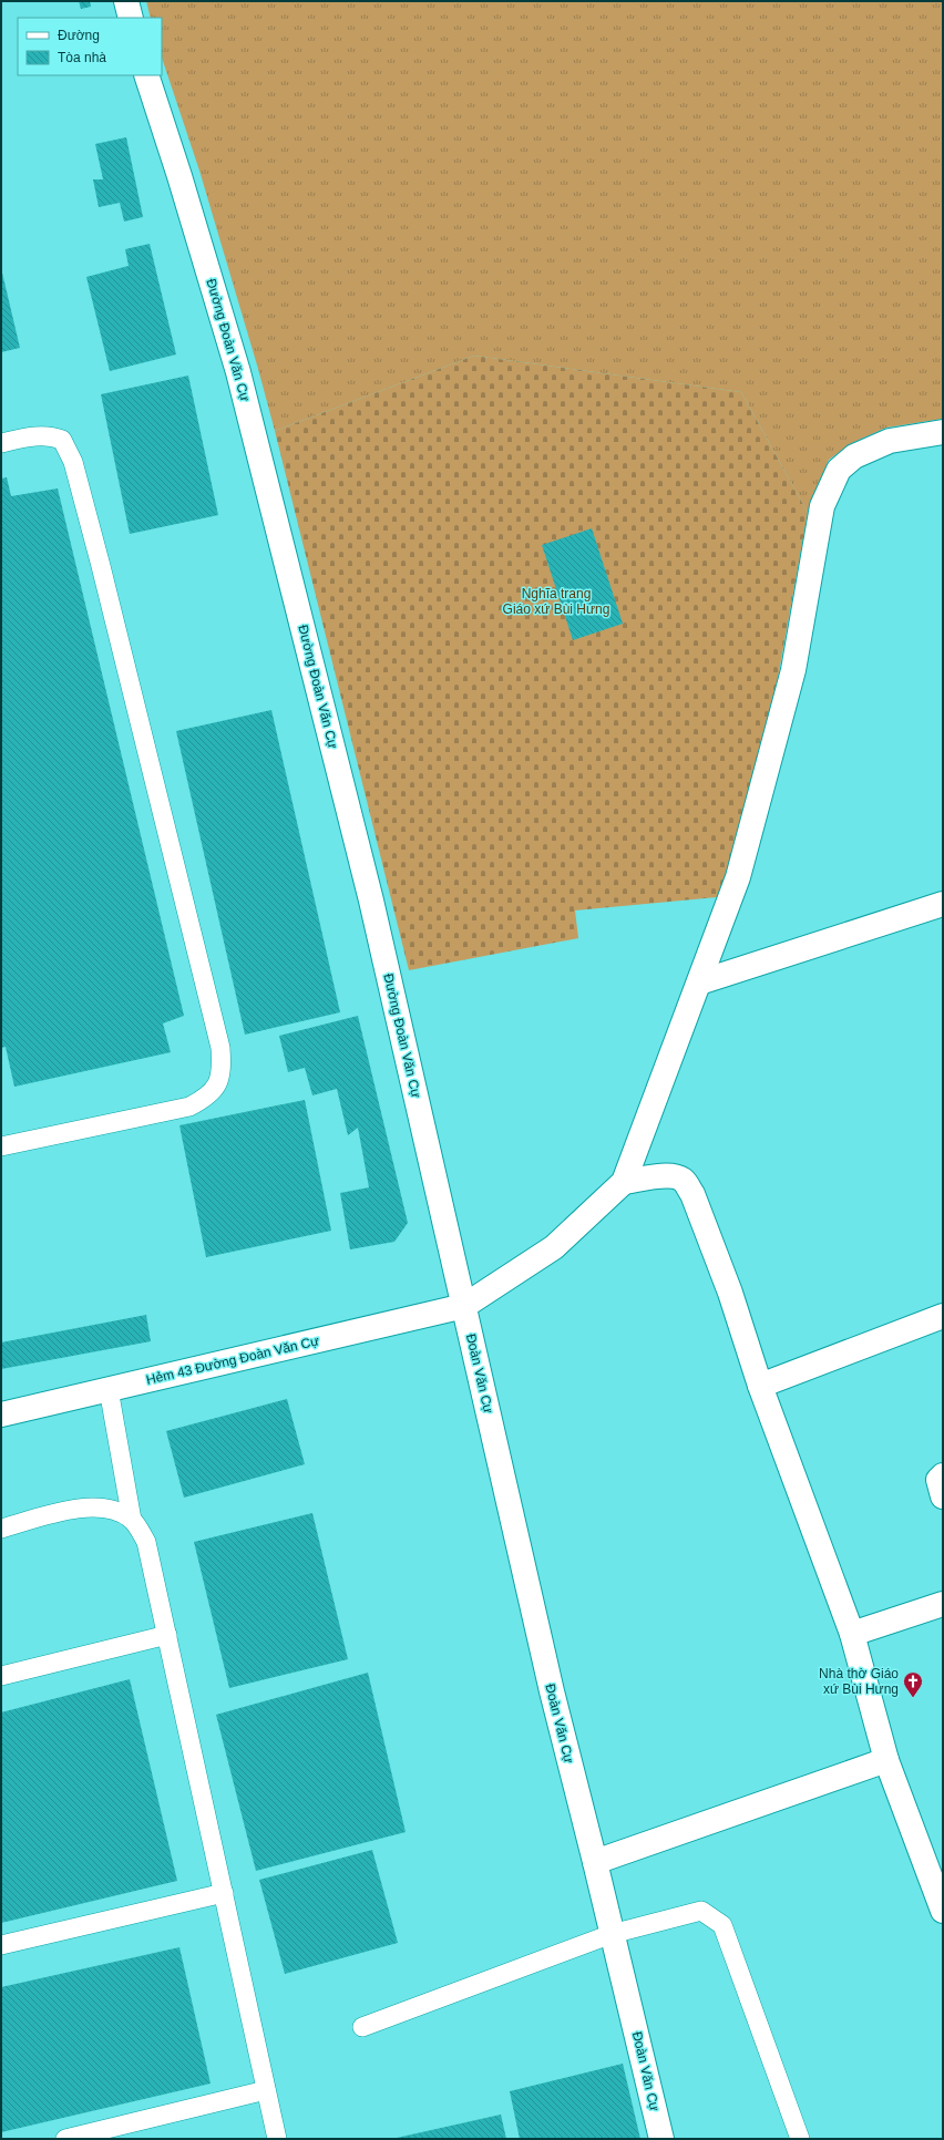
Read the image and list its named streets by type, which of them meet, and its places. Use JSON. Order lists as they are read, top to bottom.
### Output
{
  "streets": {
    "street": ["Đường Đoàn Văn Cự", "Hẻm 43 Đường Đoàn Văn Cự", "Đoàn Văn Cự"]
  },
  "crossings": [
    ["Đường Đoàn Văn Cự", "Hẻm 43 Đường Đoàn Văn Cự"],
    ["Đường Đoàn Văn Cự", "Đoàn Văn Cự"],
    ["Hẻm 43 Đường Đoàn Văn Cự", "Đoàn Văn Cự"]
  ],
  "parks": ["Nghĩa trang Giáo xứ Bùi Hưng"],
  "places": {
    "church": ["Nhà thờ Giáo xứ Bùi Hưng"]
  },
  "legend": ["Đường", "Tòa nhà"]
}
